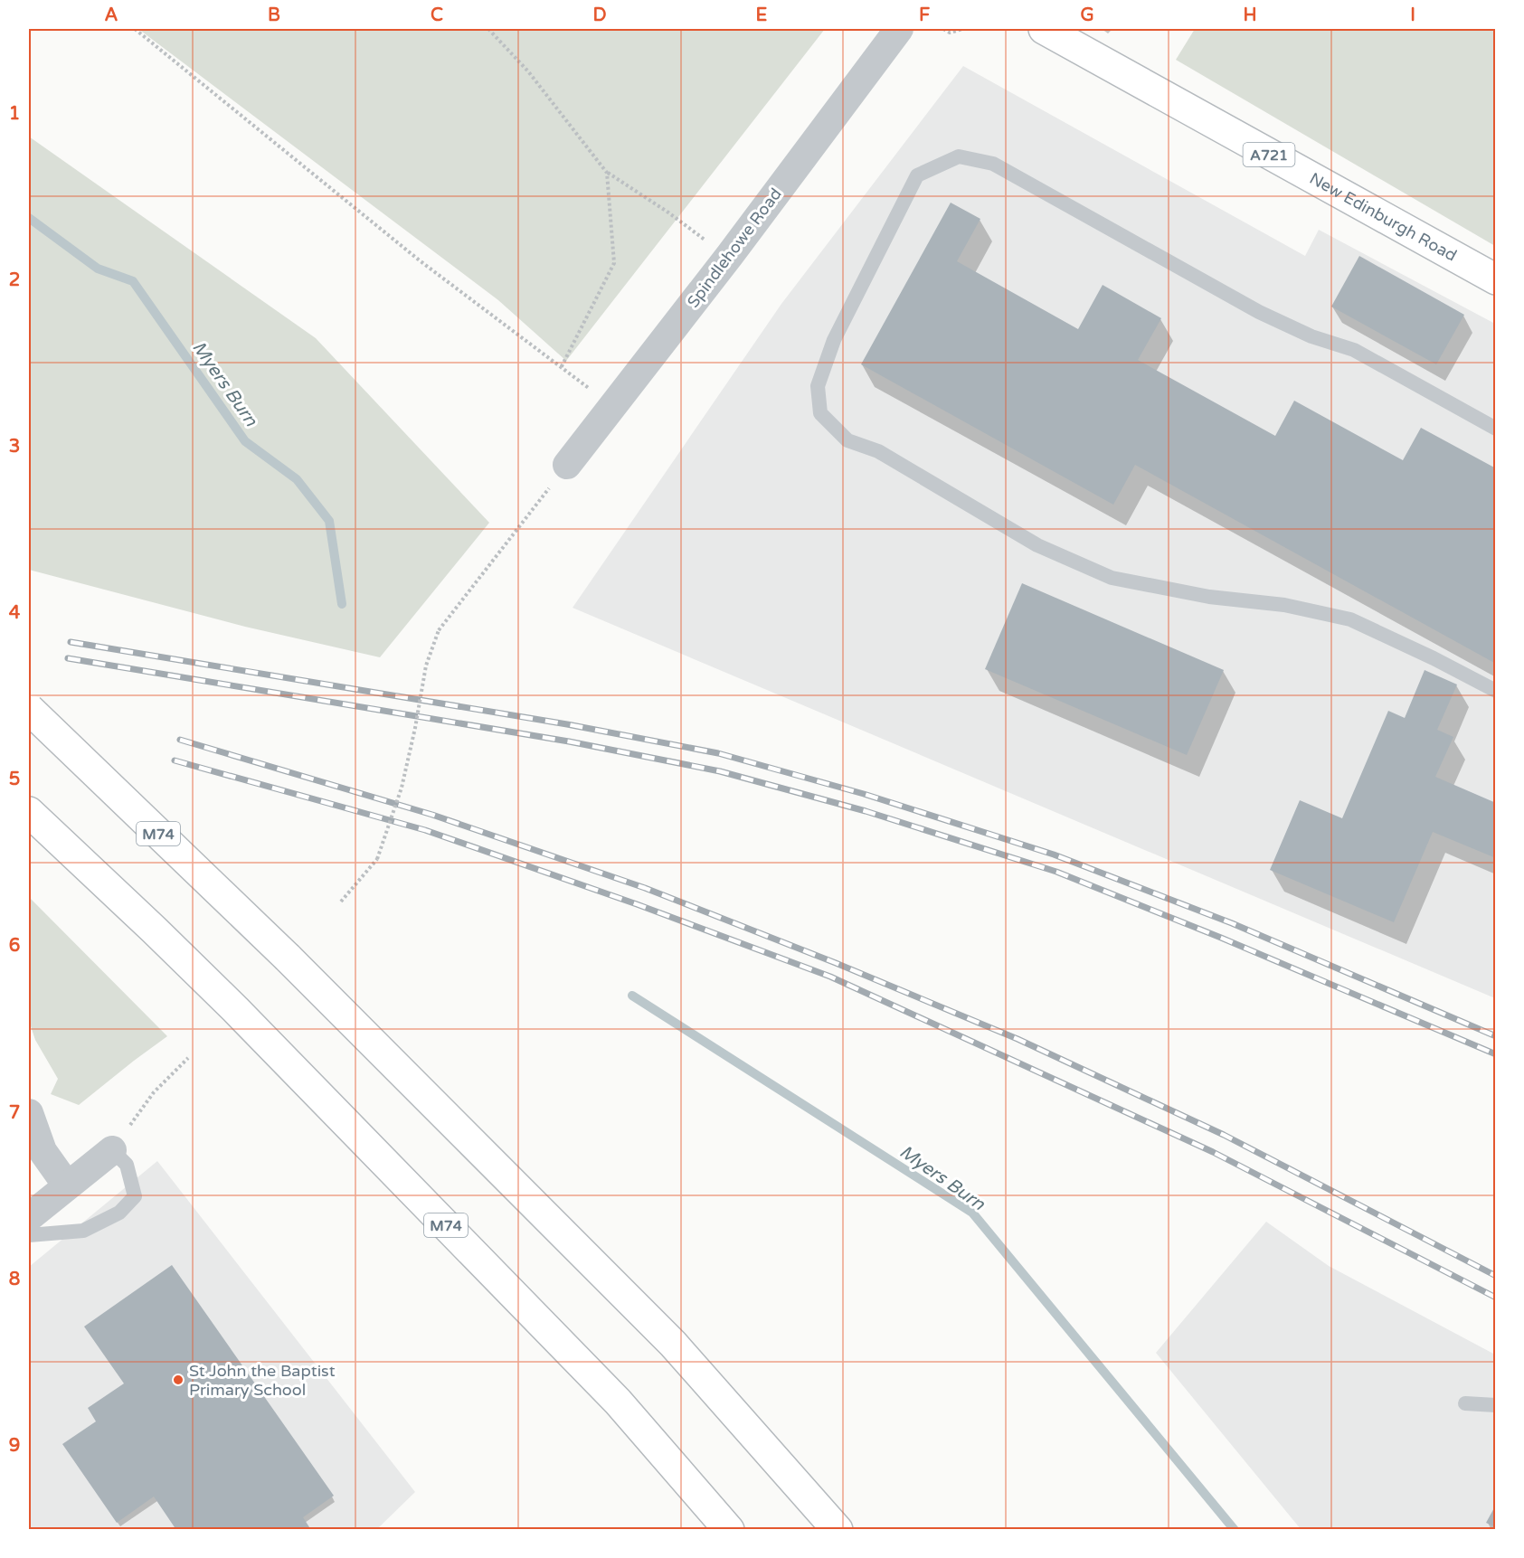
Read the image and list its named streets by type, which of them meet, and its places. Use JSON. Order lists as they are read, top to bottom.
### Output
{
  "streets": {
    "main road": ["A721", "New Edinburgh Road", "M74"],
    "street": ["Spindlehowe Road"]
  },
  "water": ["Myers Burn"],
  "places": ["St John the Baptist Primary School"],
  "grid": {
    "columns": [
      "A",
      "B",
      "C",
      "D",
      "E",
      "F",
      "G",
      "H",
      "I"
    ],
    "rows": [
      "1",
      "2",
      "3",
      "4",
      "5",
      "6",
      "7",
      "8",
      "9"
    ]
  }
}
